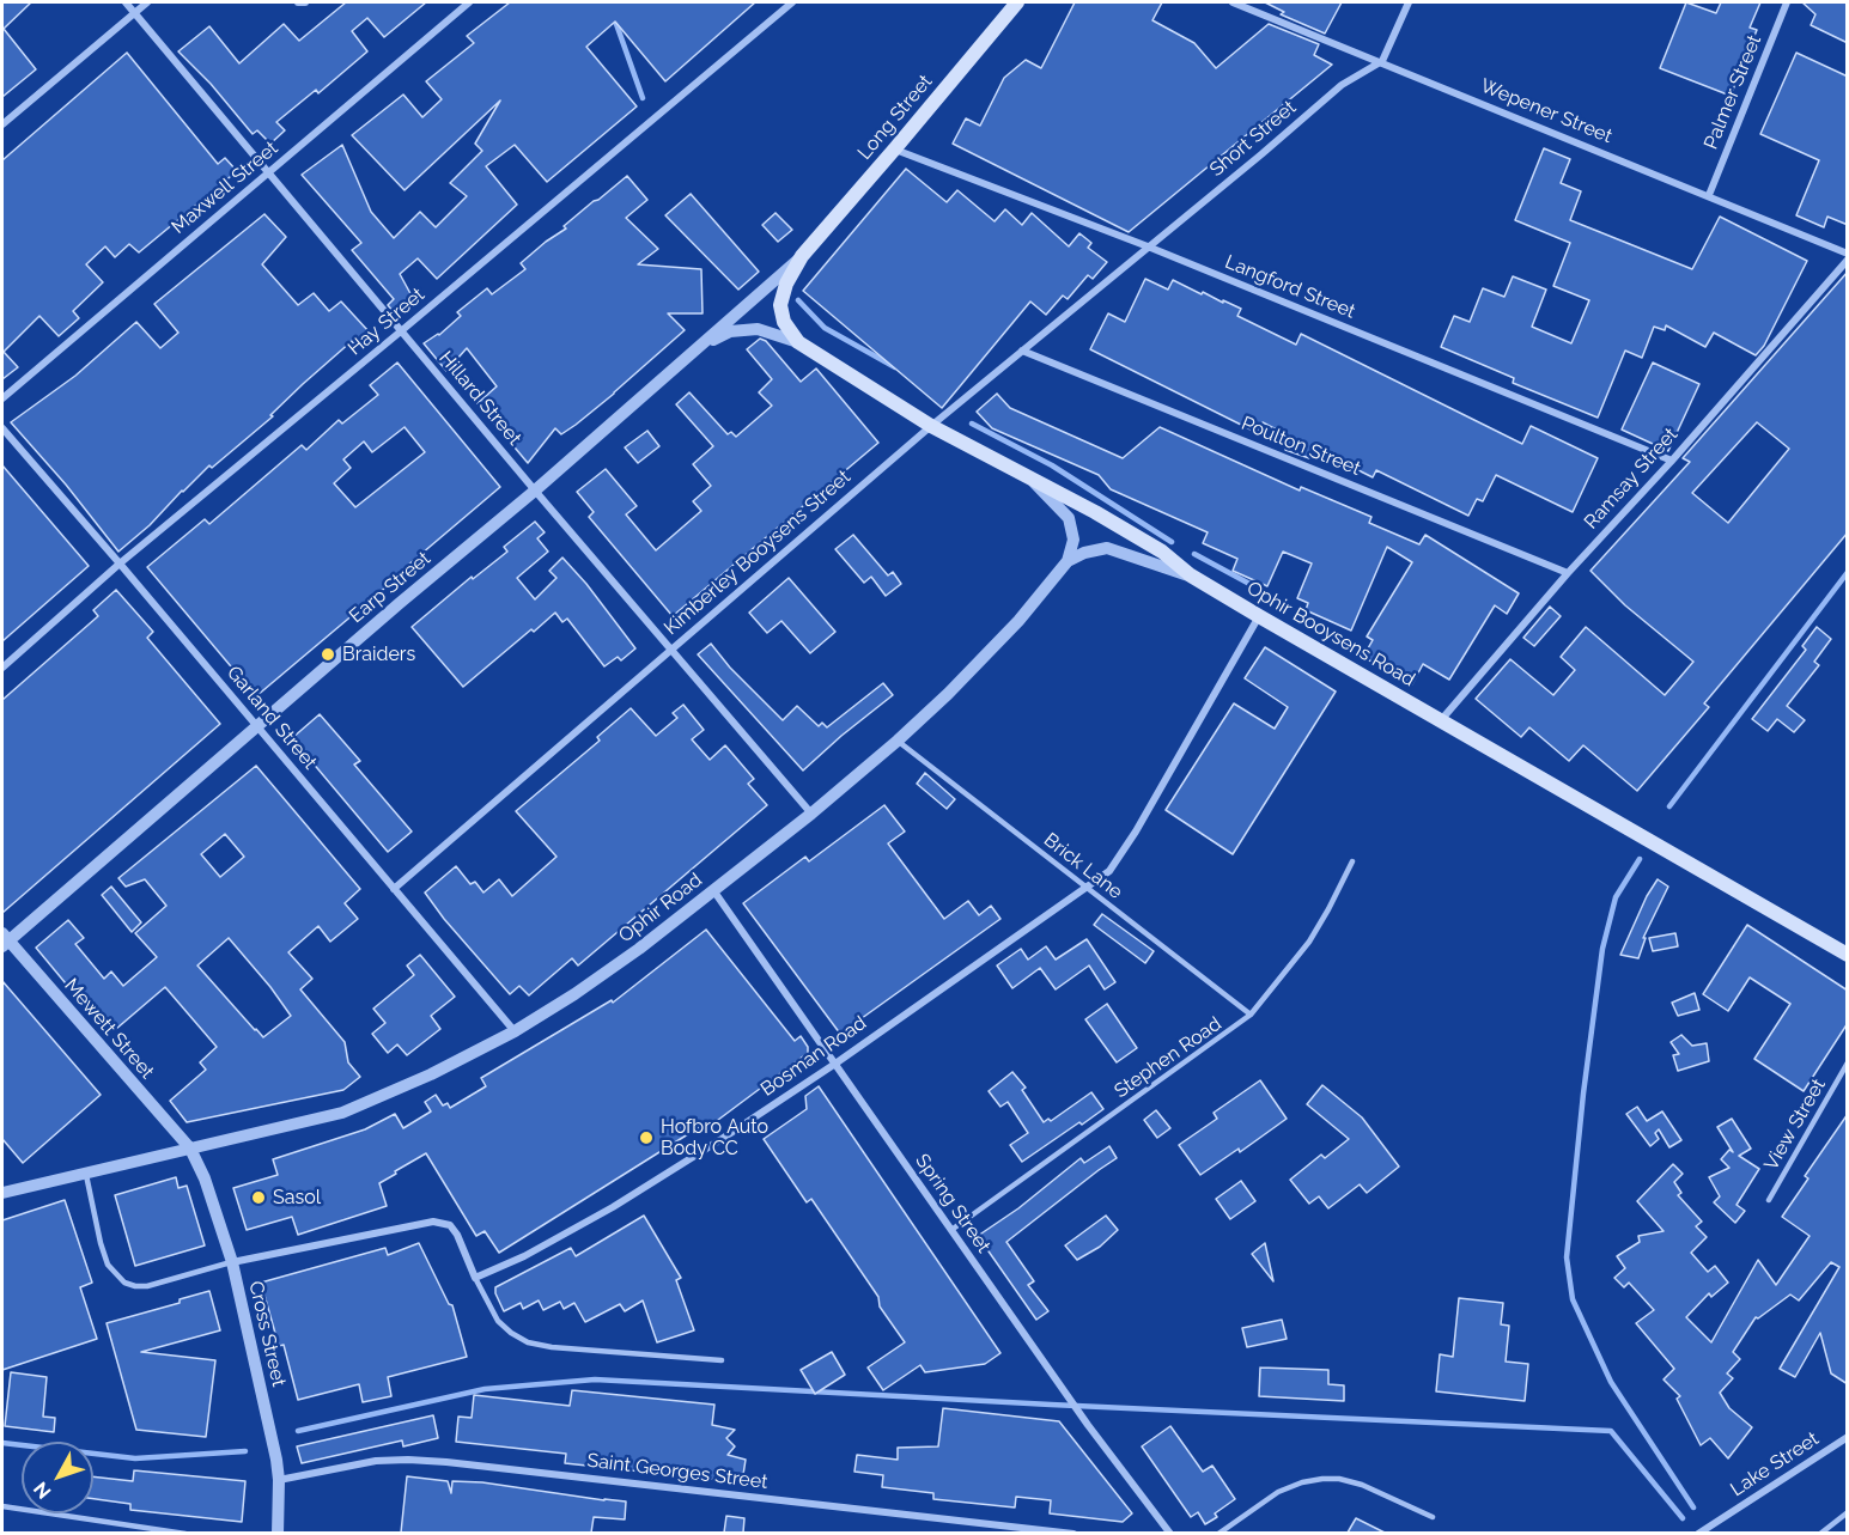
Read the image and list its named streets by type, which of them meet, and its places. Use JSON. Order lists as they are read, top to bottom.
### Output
{
  "streets": {
    "main road": ["Long Street", "Ophir Booysens Road"],
    "street": [
      "Palmer Street",
      "Wepener Street",
      "Short Street",
      "Maxwell Street",
      "Langford Street",
      "Hay Street",
      "Hillard Street",
      "Poulton Street",
      "Ramsay Street",
      "Kimberley Booysens Street",
      "Earp Street",
      "Garland Street",
      "Ophir Road",
      "Mewett Street",
      "Bosman Road",
      "Spring Street",
      "Cross Street",
      "Lake Street",
      "Saint Georges Street"
    ],
    "lane": ["Brick Lane", "Stephen Road", "View Street"]
  },
  "crossings": [
    ["Palmer Street", "Wepener Street"],
    ["Wepener Street", "Short Street"],
    ["Long Street", "Langford Street"],
    ["Long Street", "Earp Street"],
    ["Long Street", "Ophir Booysens Road"],
    ["Short Street", "Langford Street"],
    ["Short Street", "Kimberley Booysens Street"],
    ["Maxwell Street", "Hillard Street"],
    ["Langford Street", "Ramsay Street"],
    ["Langford Street", "Kimberley Booysens Street"],
    ["Hay Street", "Hillard Street"],
    ["Hay Street", "Garland Street"],
    ["Hillard Street", "Kimberley Booysens Street"],
    ["Hillard Street", "Earp Street"],
    ["Hillard Street", "Ophir Road"],
    ["Poulton Street", "Ramsay Street"],
    ["Poulton Street", "Kimberley Booysens Street"],
    ["Ramsay Street", "Ophir Booysens Road"],
    ["Kimberley Booysens Street", "Ophir Booysens Road"],
    ["Kimberley Booysens Street", "Garland Street"],
    ["Earp Street", "Garland Street"],
    ["Earp Street", "Mewett Street"],
    ["Ophir Booysens Road", "Bosman Road"],
    ["Garland Street", "Ophir Road"],
    ["Brick Lane", "Ophir Road"],
    ["Brick Lane", "Bosman Road"],
    ["Brick Lane", "Stephen Road"],
    ["Ophir Road", "Mewett Street"],
    ["Ophir Road", "Spring Street"],
    ["Ophir Road", "Cross Street"],
    ["Mewett Street", "Cross Street"],
    ["Bosman Road", "Spring Street"],
    ["Stephen Road", "Spring Street"],
    ["Cross Street", "Saint Georges Street"]
  ],
  "places": ["Braiders", "Hofbro Auto Body CC", "Sasol"],
  "north": "bottom left"
}
